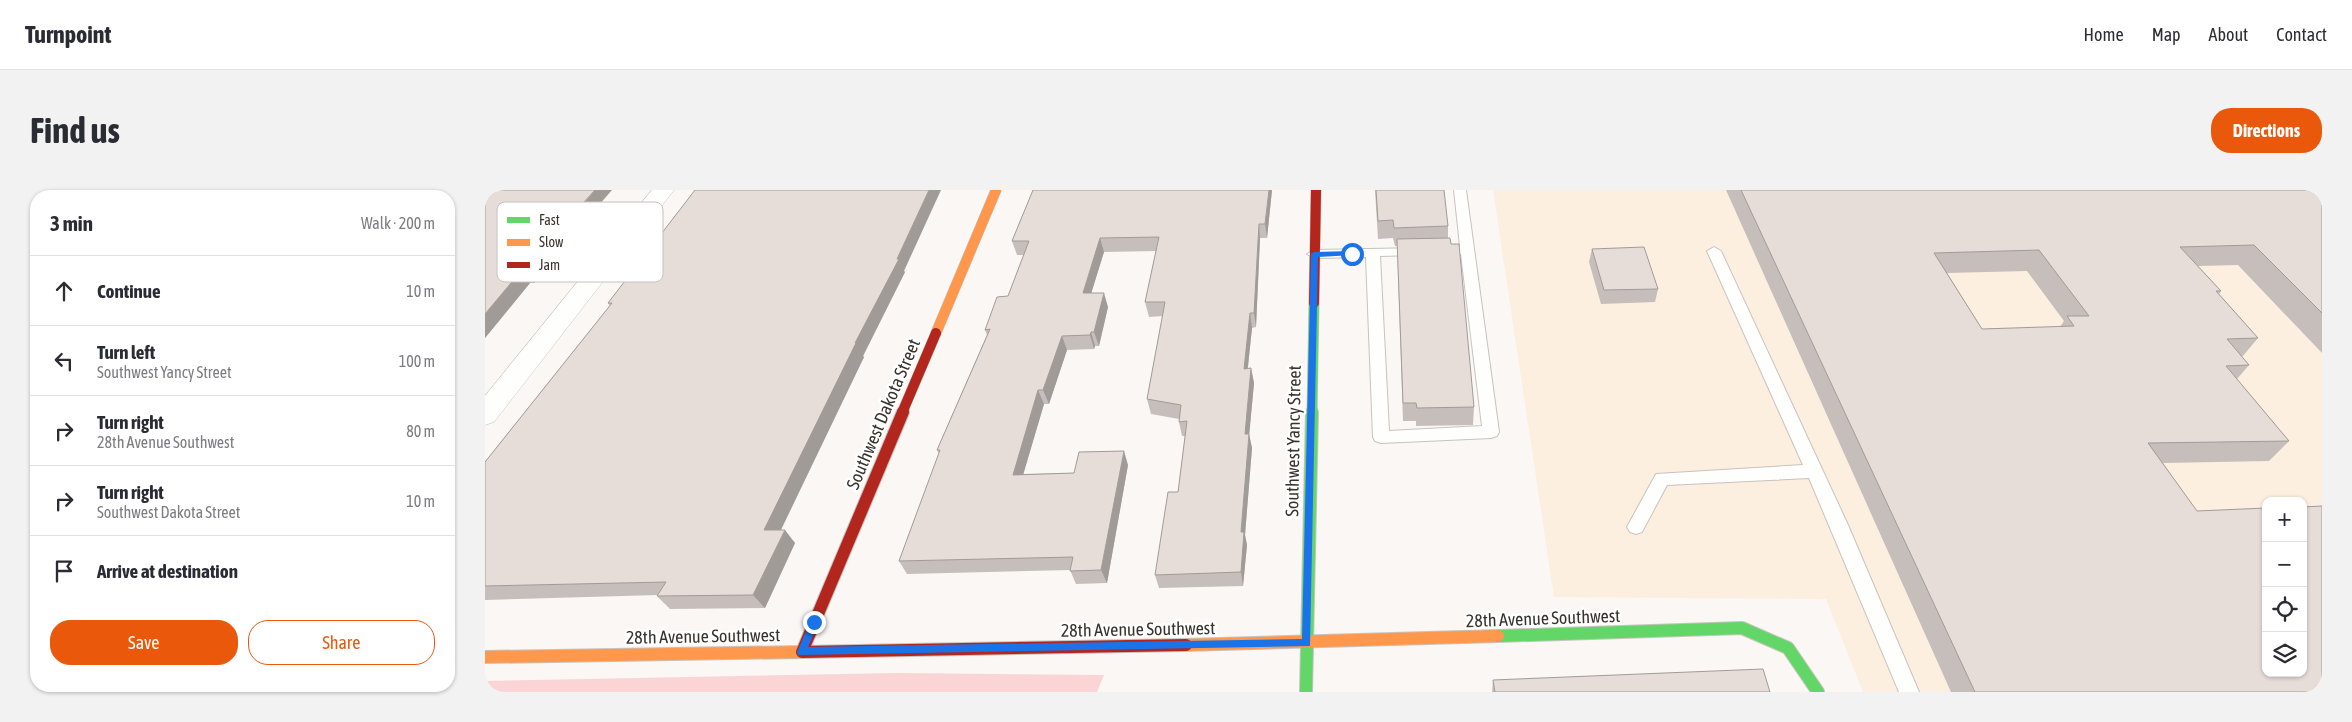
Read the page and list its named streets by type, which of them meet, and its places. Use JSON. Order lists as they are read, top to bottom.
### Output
{
  "streets": {
    "street": ["Southwest Dakota Street", "Southwest Yancy Street", "28th Avenue Southwest"]
  },
  "crossings": [
    ["Southwest Dakota Street", "28th Avenue Southwest"],
    ["Southwest Yancy Street", "28th Avenue Southwest"]
  ],
  "legend": ["Fast", "Slow", "Jam"],
  "page": {
    "header": "Turnpoint",
    "nav": [
      "Home",
      "Map",
      "About",
      "Contact"
    ],
    "buttons": [
      "Directions",
      ["Save", "Share"]
    ],
    "title": "Find us",
    "heading": ["3 min", "Walk · 200 m"],
    "list": [
      ["Continue", "10 m"],
      ["Turn left", "Southwest Yancy Street", "100 m"],
      ["Turn right", "28th Avenue Southwest", "80 m"],
      ["Turn right", "Southwest Dakota Street", "10 m"],
      "Arrive at destination"
    ],
    "map_buttons": ["+", "−"]
  }
}
